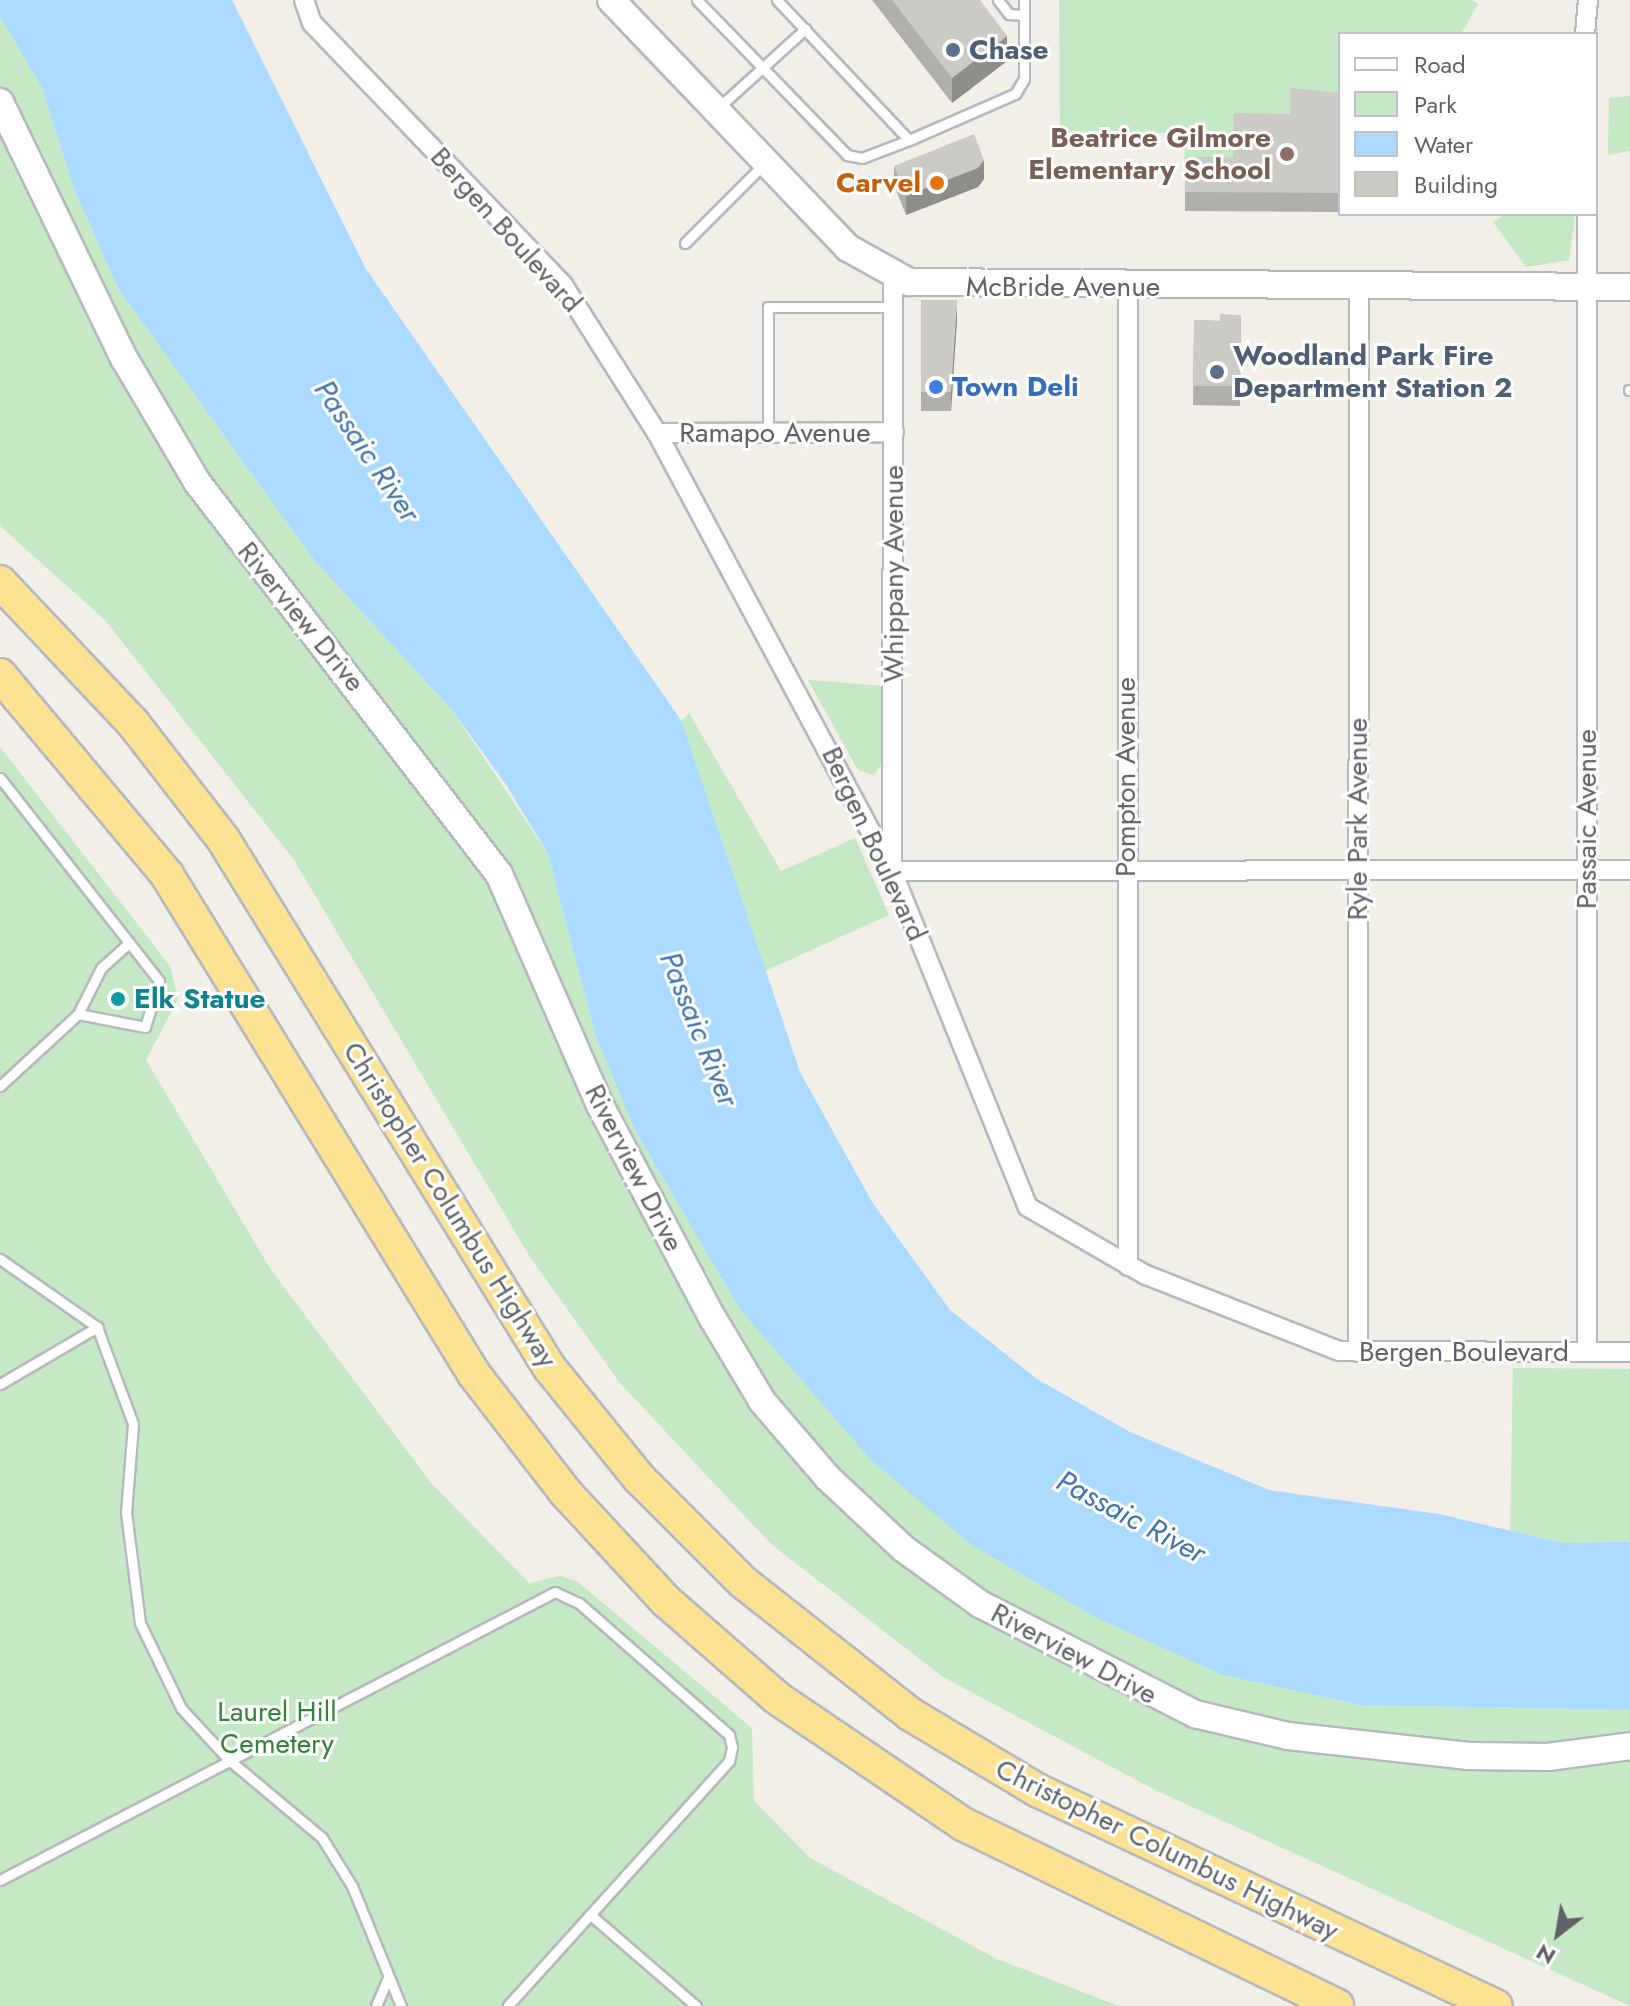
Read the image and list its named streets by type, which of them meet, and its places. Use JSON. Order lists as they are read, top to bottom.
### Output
{
  "streets": {
    "highway": ["Christopher Columbus Highway"],
    "street": [
      "Bergen Boulevard",
      "McBride Avenue",
      "Ramapo Avenue",
      "Whippany Avenue",
      "Riverview Drive",
      "Pompton Avenue",
      "Ryle Park Avenue",
      "Passaic Avenue"
    ]
  },
  "crossings": [
    ["Bergen Boulevard", "Ramapo Avenue"],
    ["Bergen Boulevard", "Whippany Avenue"],
    ["Bergen Boulevard", "Pompton Avenue"],
    ["Bergen Boulevard", "Ryle Park Avenue"],
    ["Bergen Boulevard", "Passaic Avenue"],
    ["McBride Avenue", "Whippany Avenue"],
    ["McBride Avenue", "Pompton Avenue"],
    ["McBride Avenue", "Ryle Park Avenue"],
    ["McBride Avenue", "Passaic Avenue"],
    ["Ramapo Avenue", "Whippany Avenue"]
  ],
  "water": ["Passaic River"],
  "parks": ["Laurel Hill Cemetery"],
  "places": [
    "Chase",
    "Beatrice Gilmore Elementary School",
    "Carvel",
    "Woodland Park Fire Department Station 2",
    "Town Deli",
    "Elk Statue"
  ],
  "legend": [
    "Road",
    "Park",
    "Water",
    "Building"
  ],
  "north": "bottom left"
}
